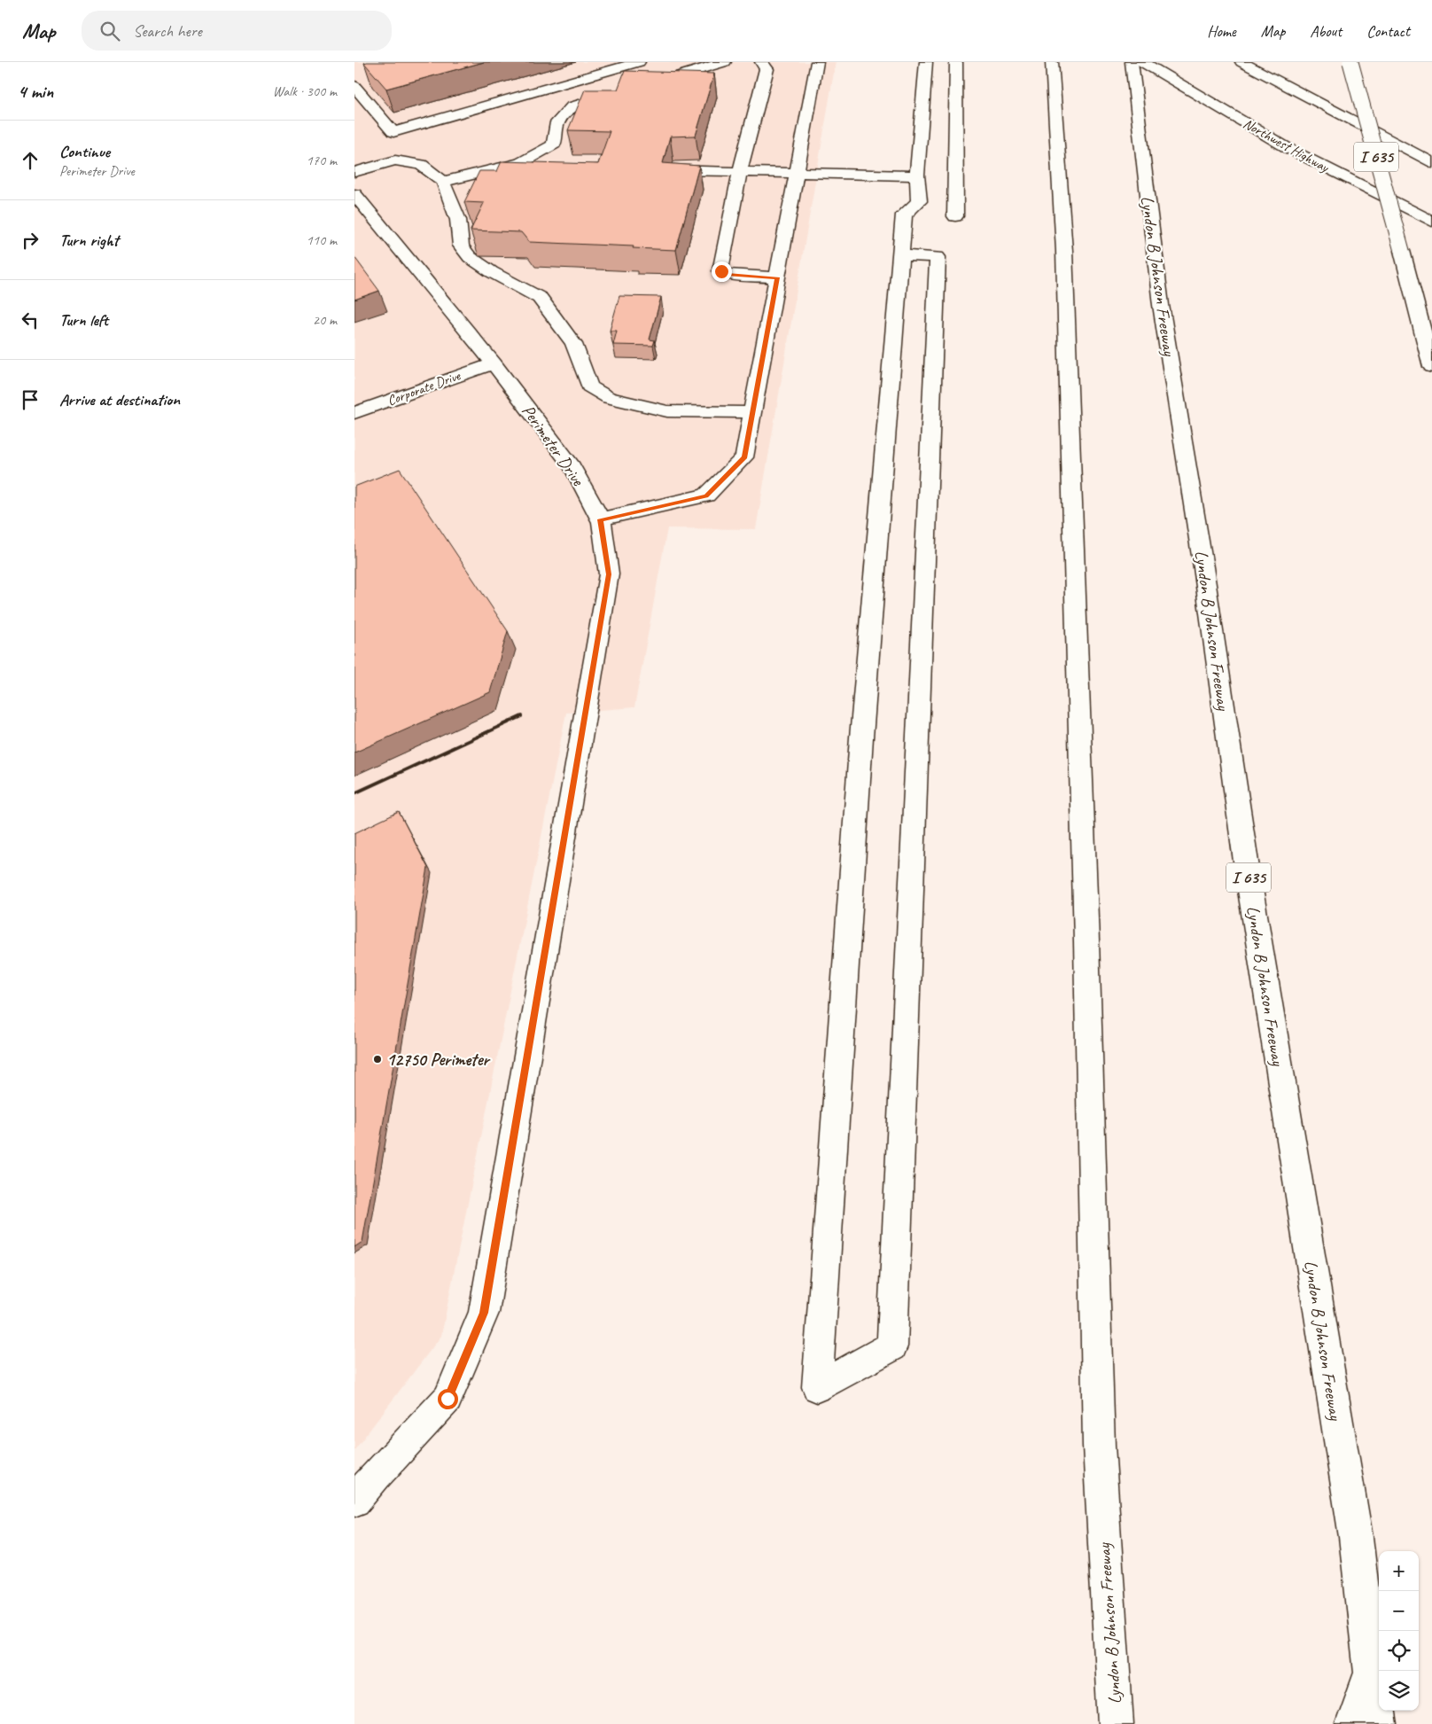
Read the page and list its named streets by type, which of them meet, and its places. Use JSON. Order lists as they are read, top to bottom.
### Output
{
  "streets": {
    "main road": [
      "Northwest Highway",
      "I 635",
      "Lyndon B Johnson Freeway",
      "Corporate Drive",
      "Perimeter Drive"
    ]
  },
  "crossings": [
    ["Northwest Highway", "Lyndon B Johnson Freeway"],
    ["Corporate Drive", "Perimeter Drive"]
  ],
  "places": ["12750 Perimeter"],
  "page": {
    "header": "Map",
    "search": "Search here",
    "nav": [
      "Home",
      "Map",
      "About",
      "Contact"
    ],
    "heading": ["4 min", "Walk · 300 m"],
    "list": [
      ["Continue", "Perimeter Drive", "170 m"],
      ["Turn right", "110 m"],
      ["Turn left", "20 m"],
      "Arrive at destination"
    ],
    "map_buttons": ["+", "−"]
  }
}
